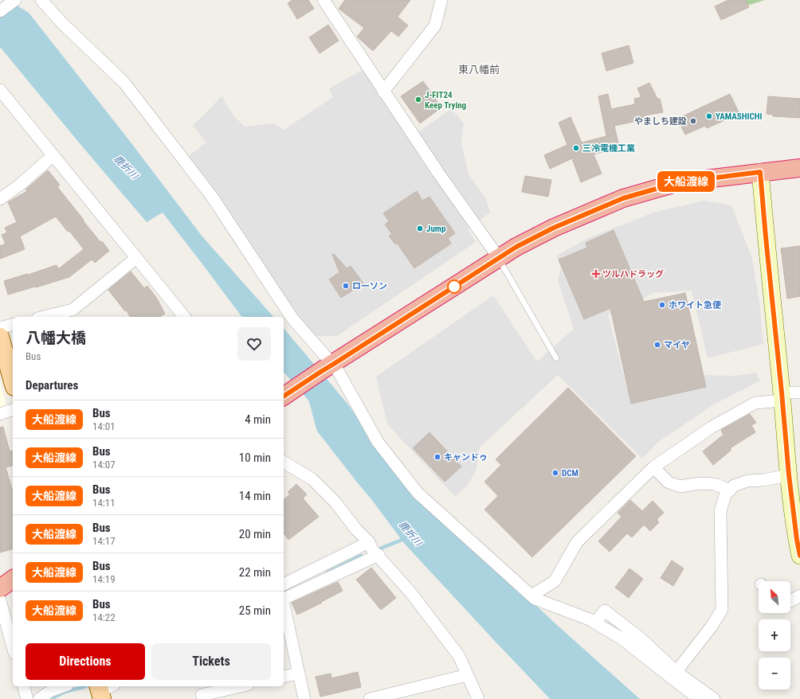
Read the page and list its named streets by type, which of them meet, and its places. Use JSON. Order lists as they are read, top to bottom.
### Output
{
  "districts": ["東八幡前"],
  "water": ["鹿折川"],
  "places": {
    "other": [
      "J-FIT24 Keep Trying",
      "YAMASHICHI",
      "やましち建設",
      "三冷電機工業",
      "Jump",
      "ローソン",
      "ホワイト急便",
      "マイヤ",
      "キャンドゥ",
      "DCM"
    ],
    "health": ["ツルハドラッグ"]
  },
  "lines": ["bus line 大船渡線"],
  "north": "top left",
  "page": {
    "on_map": "大船渡線",
    "heading": [
      ["八幡大橋", "Bus"],
      "Departures"
    ],
    "list": [
      {
        "mark": "大船渡線",
        "name": "Bus",
        "note": "14:01",
        "value": "4 min"
      },
      {
        "mark": "大船渡線",
        "name": "Bus",
        "note": "14:07",
        "value": "10 min"
      },
      {
        "mark": "大船渡線",
        "name": "Bus",
        "note": "14:11",
        "value": "14 min"
      },
      {
        "mark": "大船渡線",
        "name": "Bus",
        "note": "14:17",
        "value": "20 min"
      },
      {
        "mark": "大船渡線",
        "name": "Bus",
        "note": "14:19",
        "value": "22 min"
      },
      {
        "mark": "大船渡線",
        "name": "Bus",
        "note": "14:22",
        "value": "25 min"
      }
    ],
    "map_buttons": ["+", "−"],
    "buttons": ["Directions", "Tickets"]
  }
}
